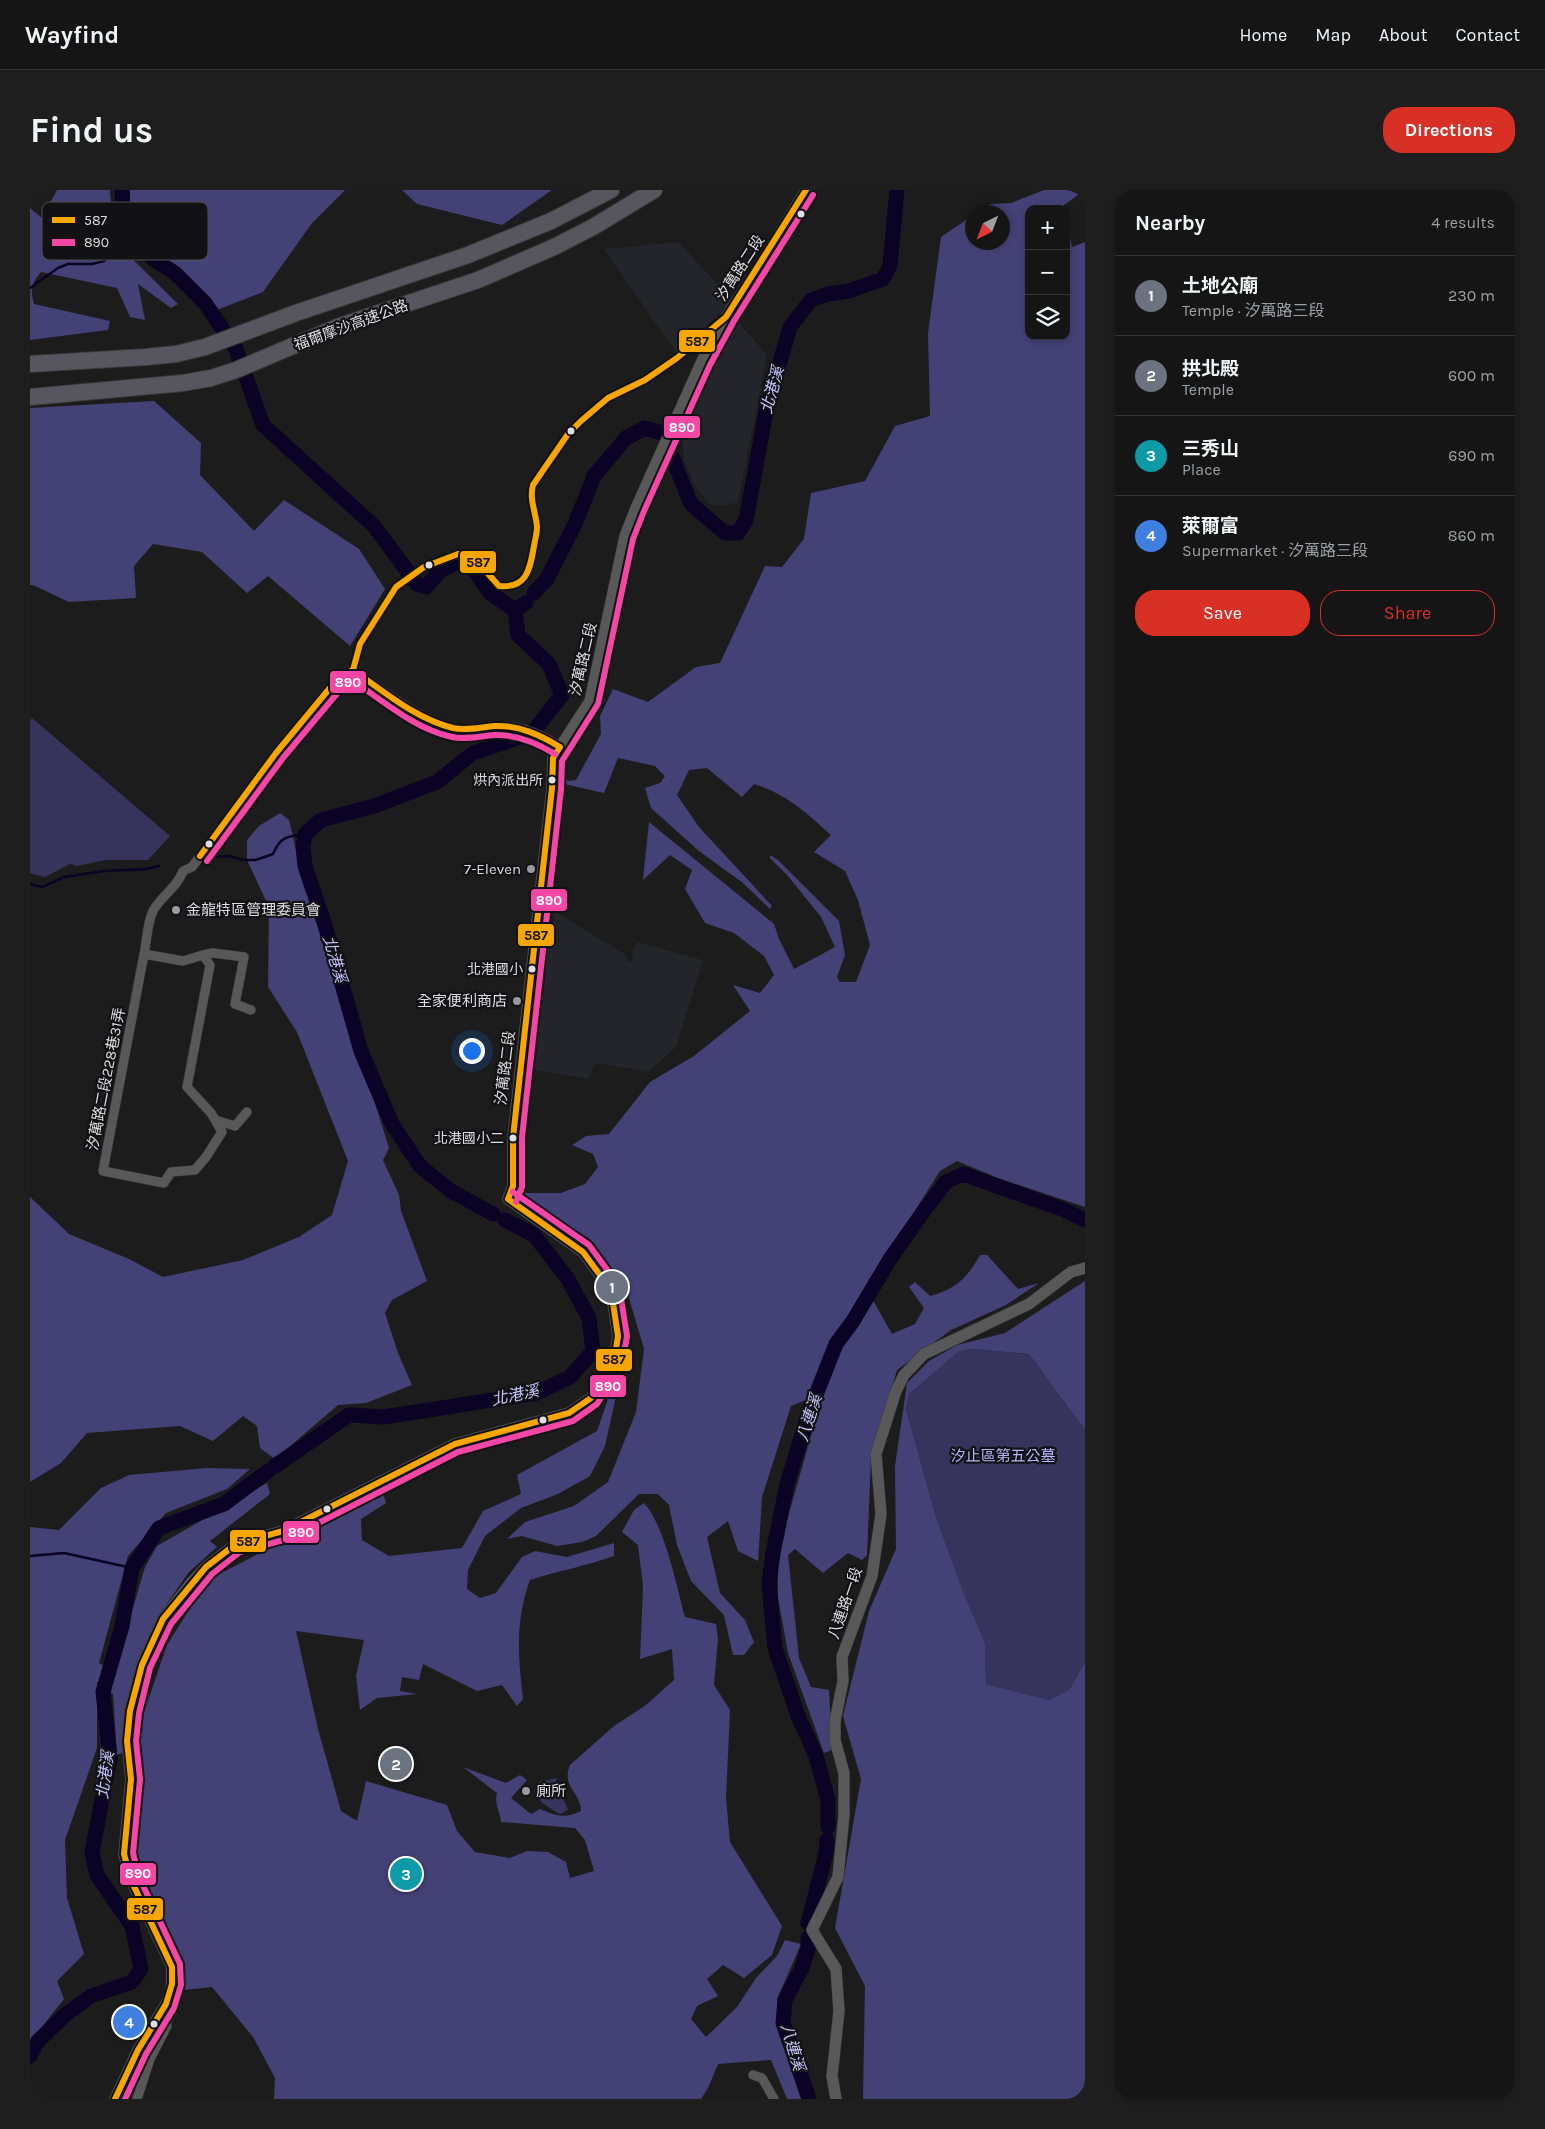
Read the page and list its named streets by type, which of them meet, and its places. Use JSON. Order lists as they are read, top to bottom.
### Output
{
  "streets": {
    "highway": ["福爾摩沙高速公路"],
    "street": ["汐萬路二段", "汐萬路二段228巷31弄", "八連路一段"]
  },
  "crossings": [
    ["汐萬路二段", "汐萬路二段228巷31弄"]
  ],
  "water": ["北港溪", "八連溪"],
  "parks": ["汐止區第五公墓"],
  "places": [
    "烘內派出所",
    "7-Eleven",
    "金龍特區管理委員會",
    "北港國小",
    "全家便利商店",
    "北港國小二",
    "廁所"
  ],
  "lines": ["transit line 587", "transit line 890"],
  "legend": ["587", "890"],
  "north": "bottom left",
  "page": {
    "header": "Wayfind",
    "nav": [
      "Home",
      "Map",
      "About",
      "Contact"
    ],
    "buttons": [
      "Directions",
      ["Save", "Share"]
    ],
    "title": "Find us",
    "heading": ["Nearby", "4 results"],
    "map_buttons": ["+", "−"],
    "list": [
      {
        "mark": "1",
        "name": "土地公廟",
        "note": "Temple · 汐萬路三段",
        "value": "230 m"
      },
      {
        "mark": "2",
        "name": "拱北殿",
        "note": "Temple",
        "value": "600 m"
      },
      {
        "mark": "3",
        "name": "三秀山",
        "note": "Place",
        "value": "690 m"
      },
      {
        "mark": "4",
        "name": "萊爾富",
        "note": "Supermarket · 汐萬路三段",
        "value": "860 m"
      }
    ],
    "pins": [
      "1",
      "2",
      "3",
      "4"
    ]
  }
}
